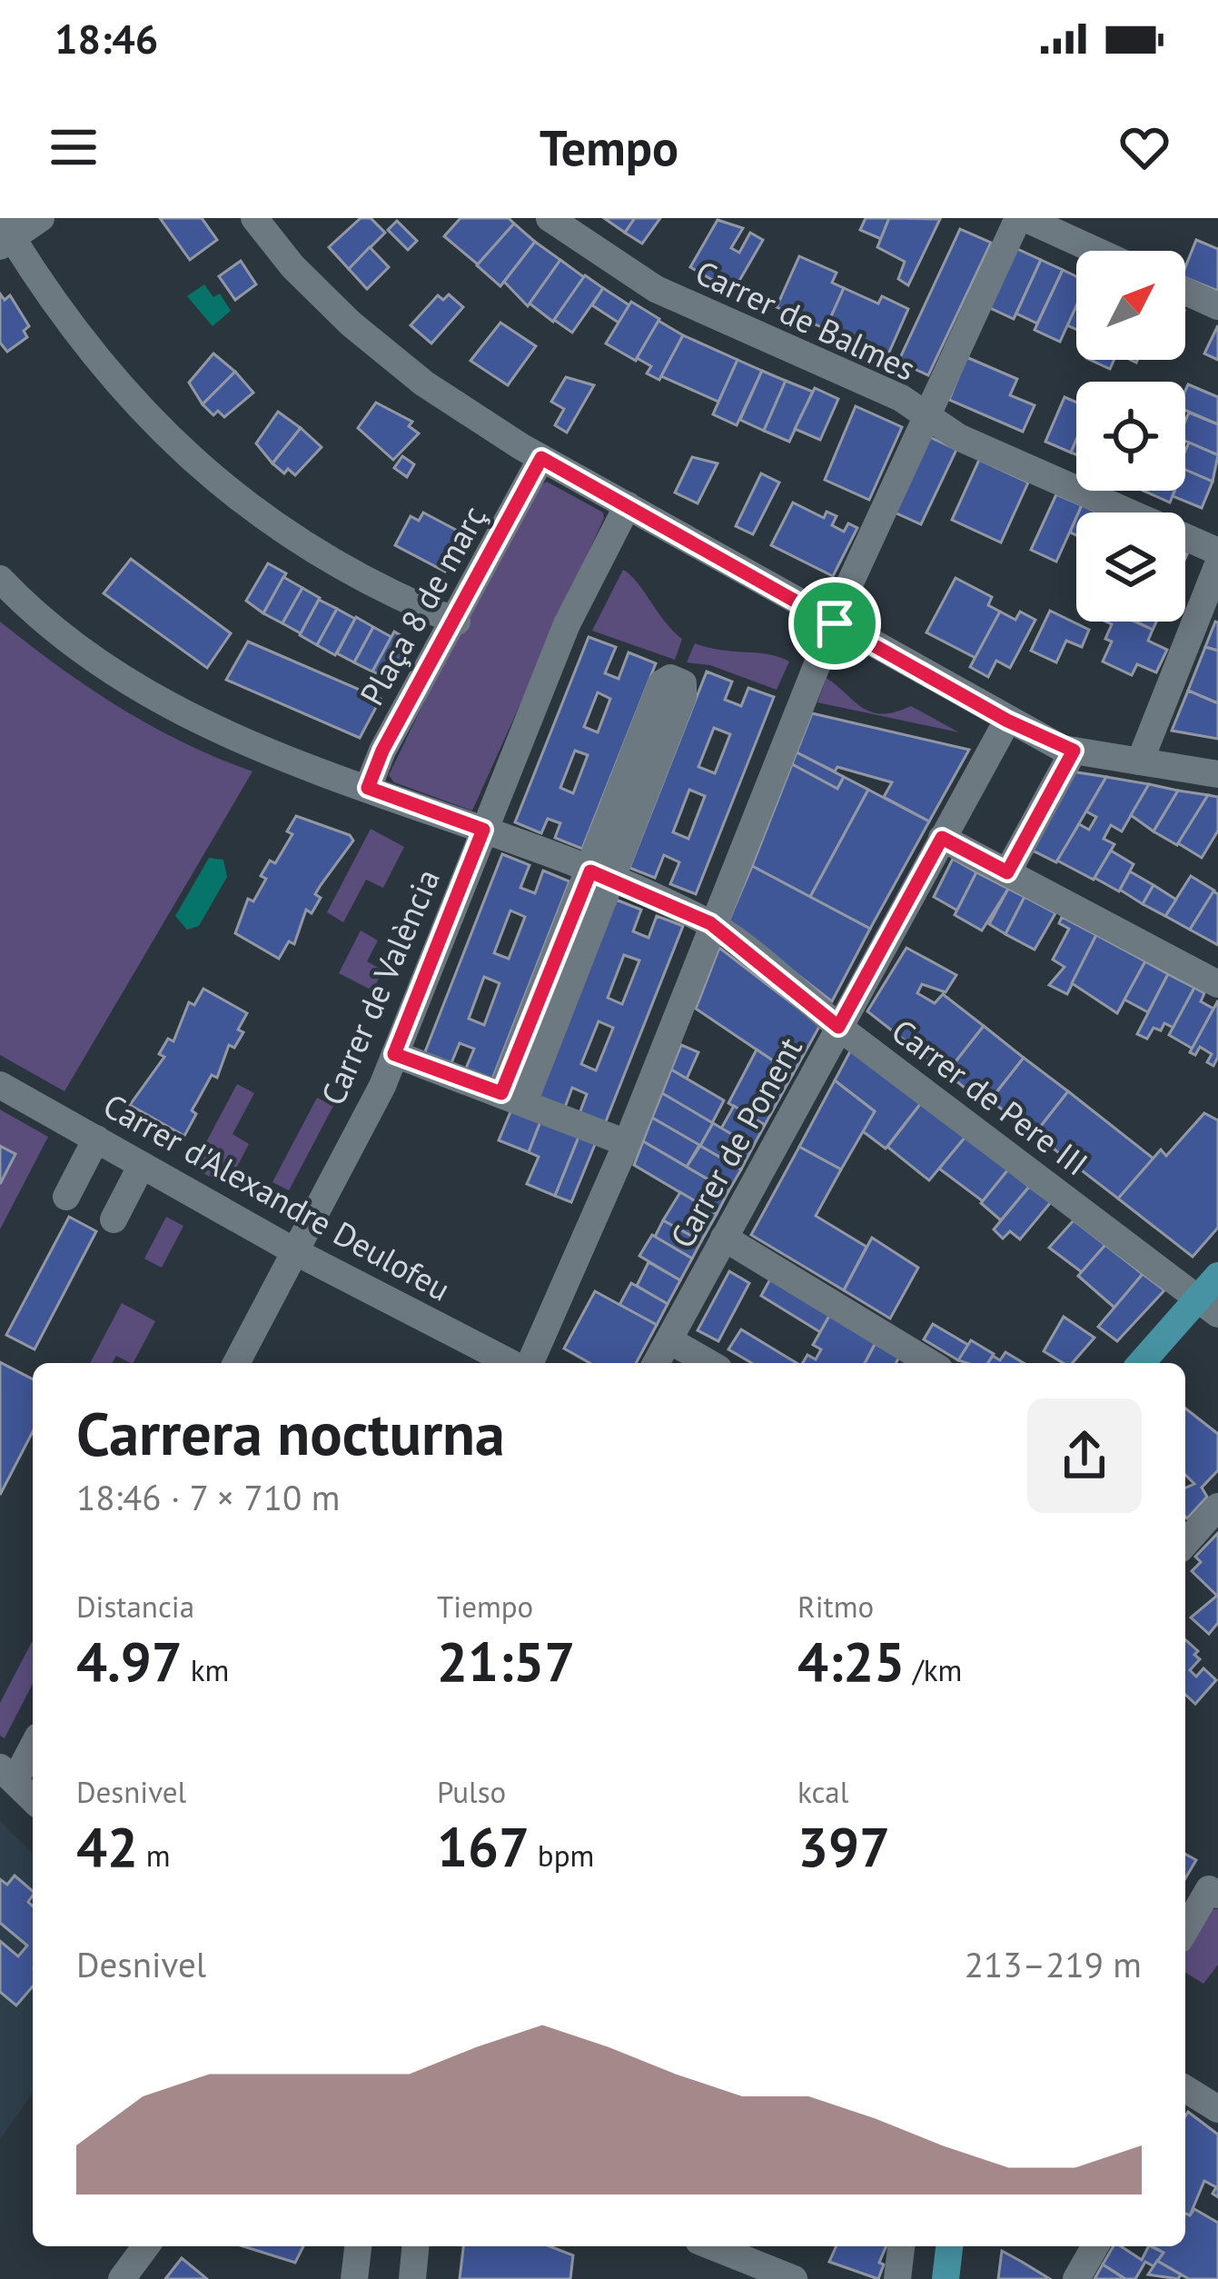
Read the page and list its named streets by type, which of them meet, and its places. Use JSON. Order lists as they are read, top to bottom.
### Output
{
  "streets": {
    "street": [
      "Carrer de Balmes",
      "Plaça 8 de març",
      "Carrer de València",
      "Carrer de Pere III",
      "Carrer de Ponent",
      "Carrer d'Alexandre Deulofeu"
    ]
  },
  "crossings": [
    ["Plaça 8 de març", "Carrer de Pere III"],
    ["Carrer de València", "Carrer de Pere III"],
    ["Carrer de València", "Carrer d'Alexandre Deulofeu"],
    ["Carrer de Pere III", "Carrer de Ponent"]
  ],
  "north": "top right",
  "page": {
    "status": "18:46",
    "header": "Tempo",
    "heading": ["Carrera nocturna", "18:46 · 7 × 710 m"],
    "stats": [
      ["Distancia", "4.97 km"],
      ["Tiempo", "21:57"],
      ["Ritmo", "4:25 /km"],
      ["Desnivel", "42 m"],
      ["Pulso", "167 bpm"],
      ["kcal", "397"]
    ],
    "chart": ["Desnivel", "213–219 m"]
  }
}
